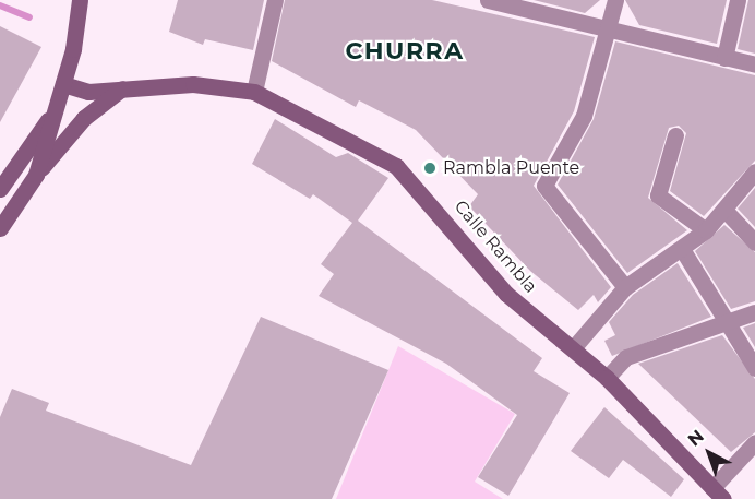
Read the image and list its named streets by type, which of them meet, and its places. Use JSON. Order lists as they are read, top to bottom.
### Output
{
  "streets": {
    "street": ["Calle Rambla"]
  },
  "districts": ["CHURRA"],
  "places": ["Rambla Puente"],
  "north": "top left"
}
